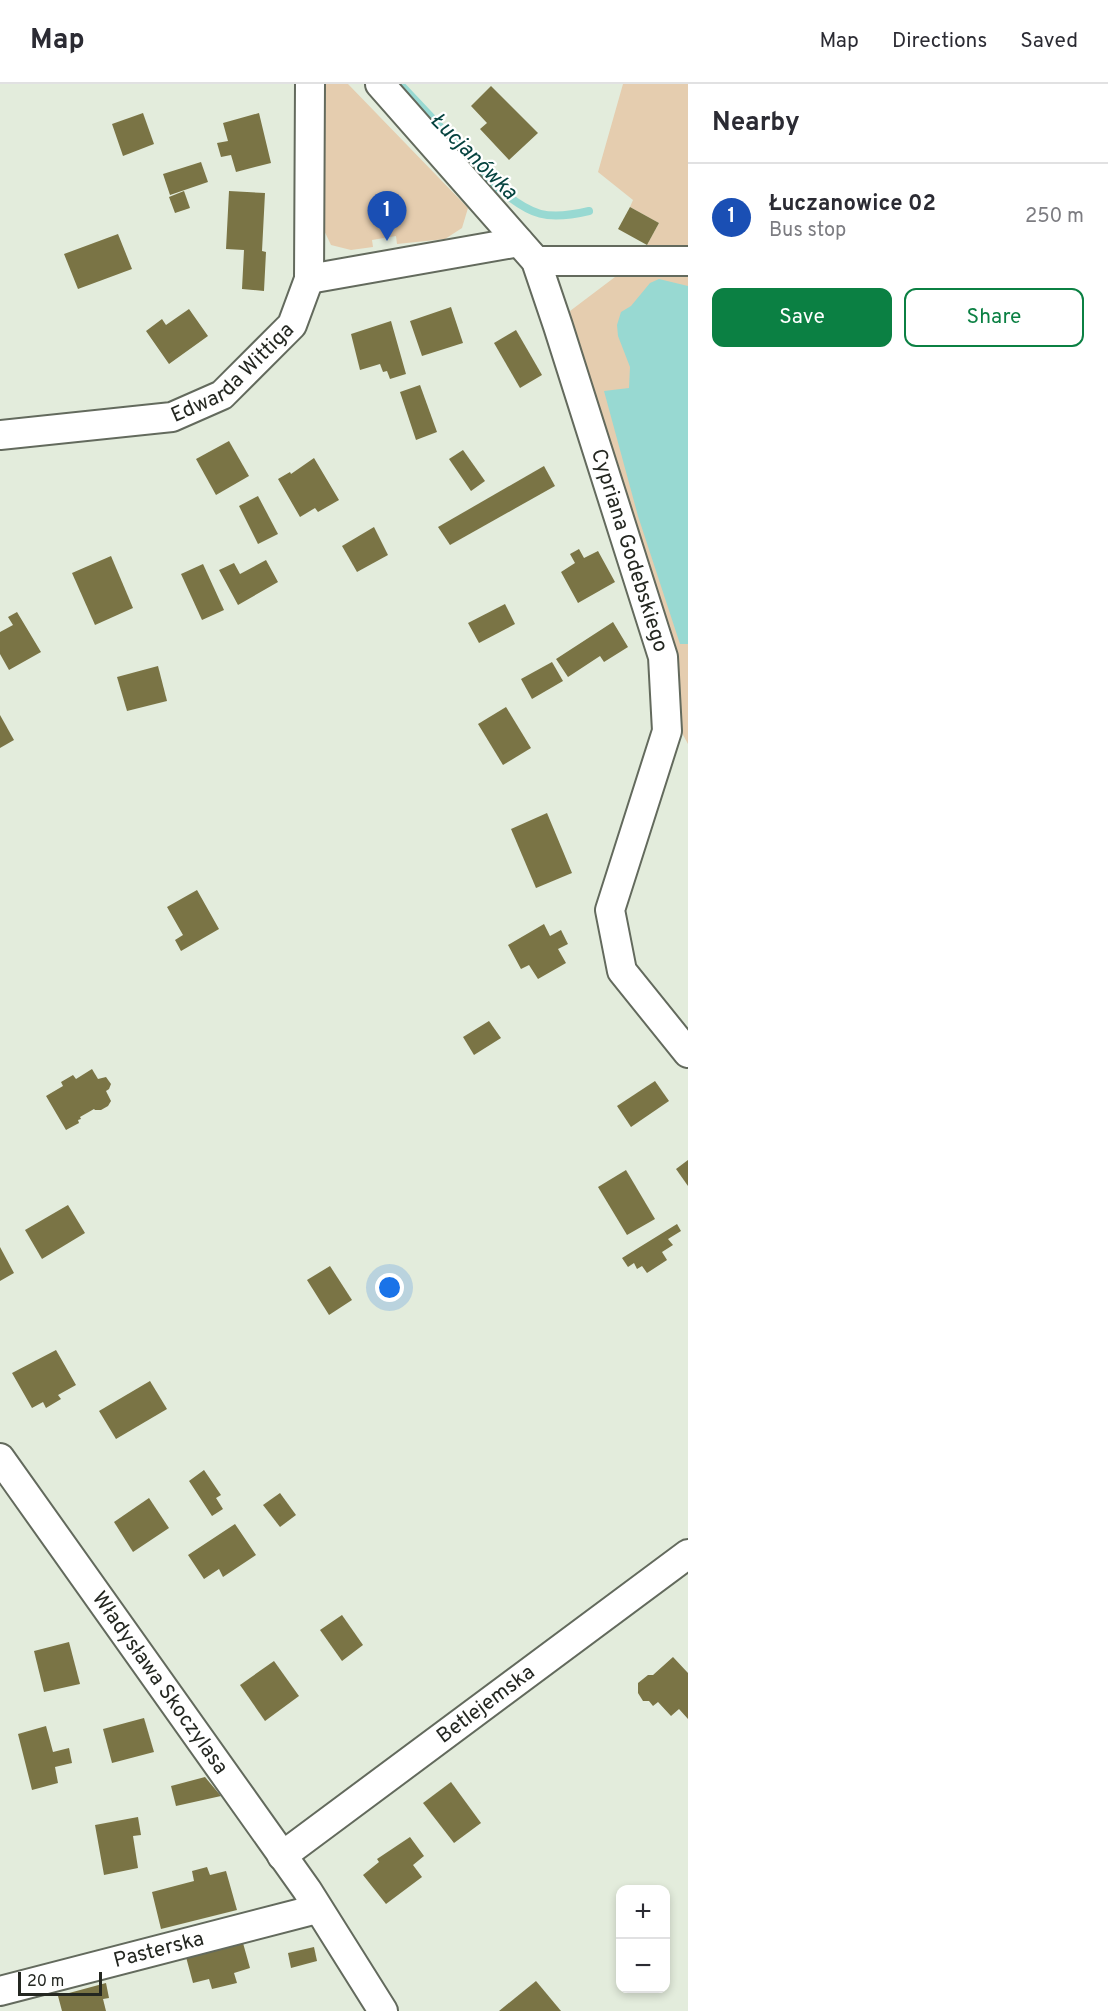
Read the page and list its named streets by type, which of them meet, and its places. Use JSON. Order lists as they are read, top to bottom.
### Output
{
  "streets": {
    "street": [
      "Edwarda Wittiga",
      "Cypriana Godebskiego",
      "Władysława Skoczylasa",
      "Betlejemska",
      "Pasterska"
    ]
  },
  "crossings": [
    ["Władysława Skoczylasa", "Betlejemska"],
    ["Władysława Skoczylasa", "Pasterska"]
  ],
  "water": ["Łucjanówka"],
  "scale_bar": "20 m",
  "page": {
    "header": "Map",
    "nav": ["Map", "Directions", "Saved"],
    "heading": "Nearby",
    "list": [
      {
        "mark": "1",
        "name": "Łuczanowice 02",
        "note": "Bus stop",
        "value": "250 m"
      }
    ],
    "pins": "1",
    "buttons": ["Save", "Share"],
    "map_buttons": ["+", "−"],
    "scale": "20 m"
  }
}
